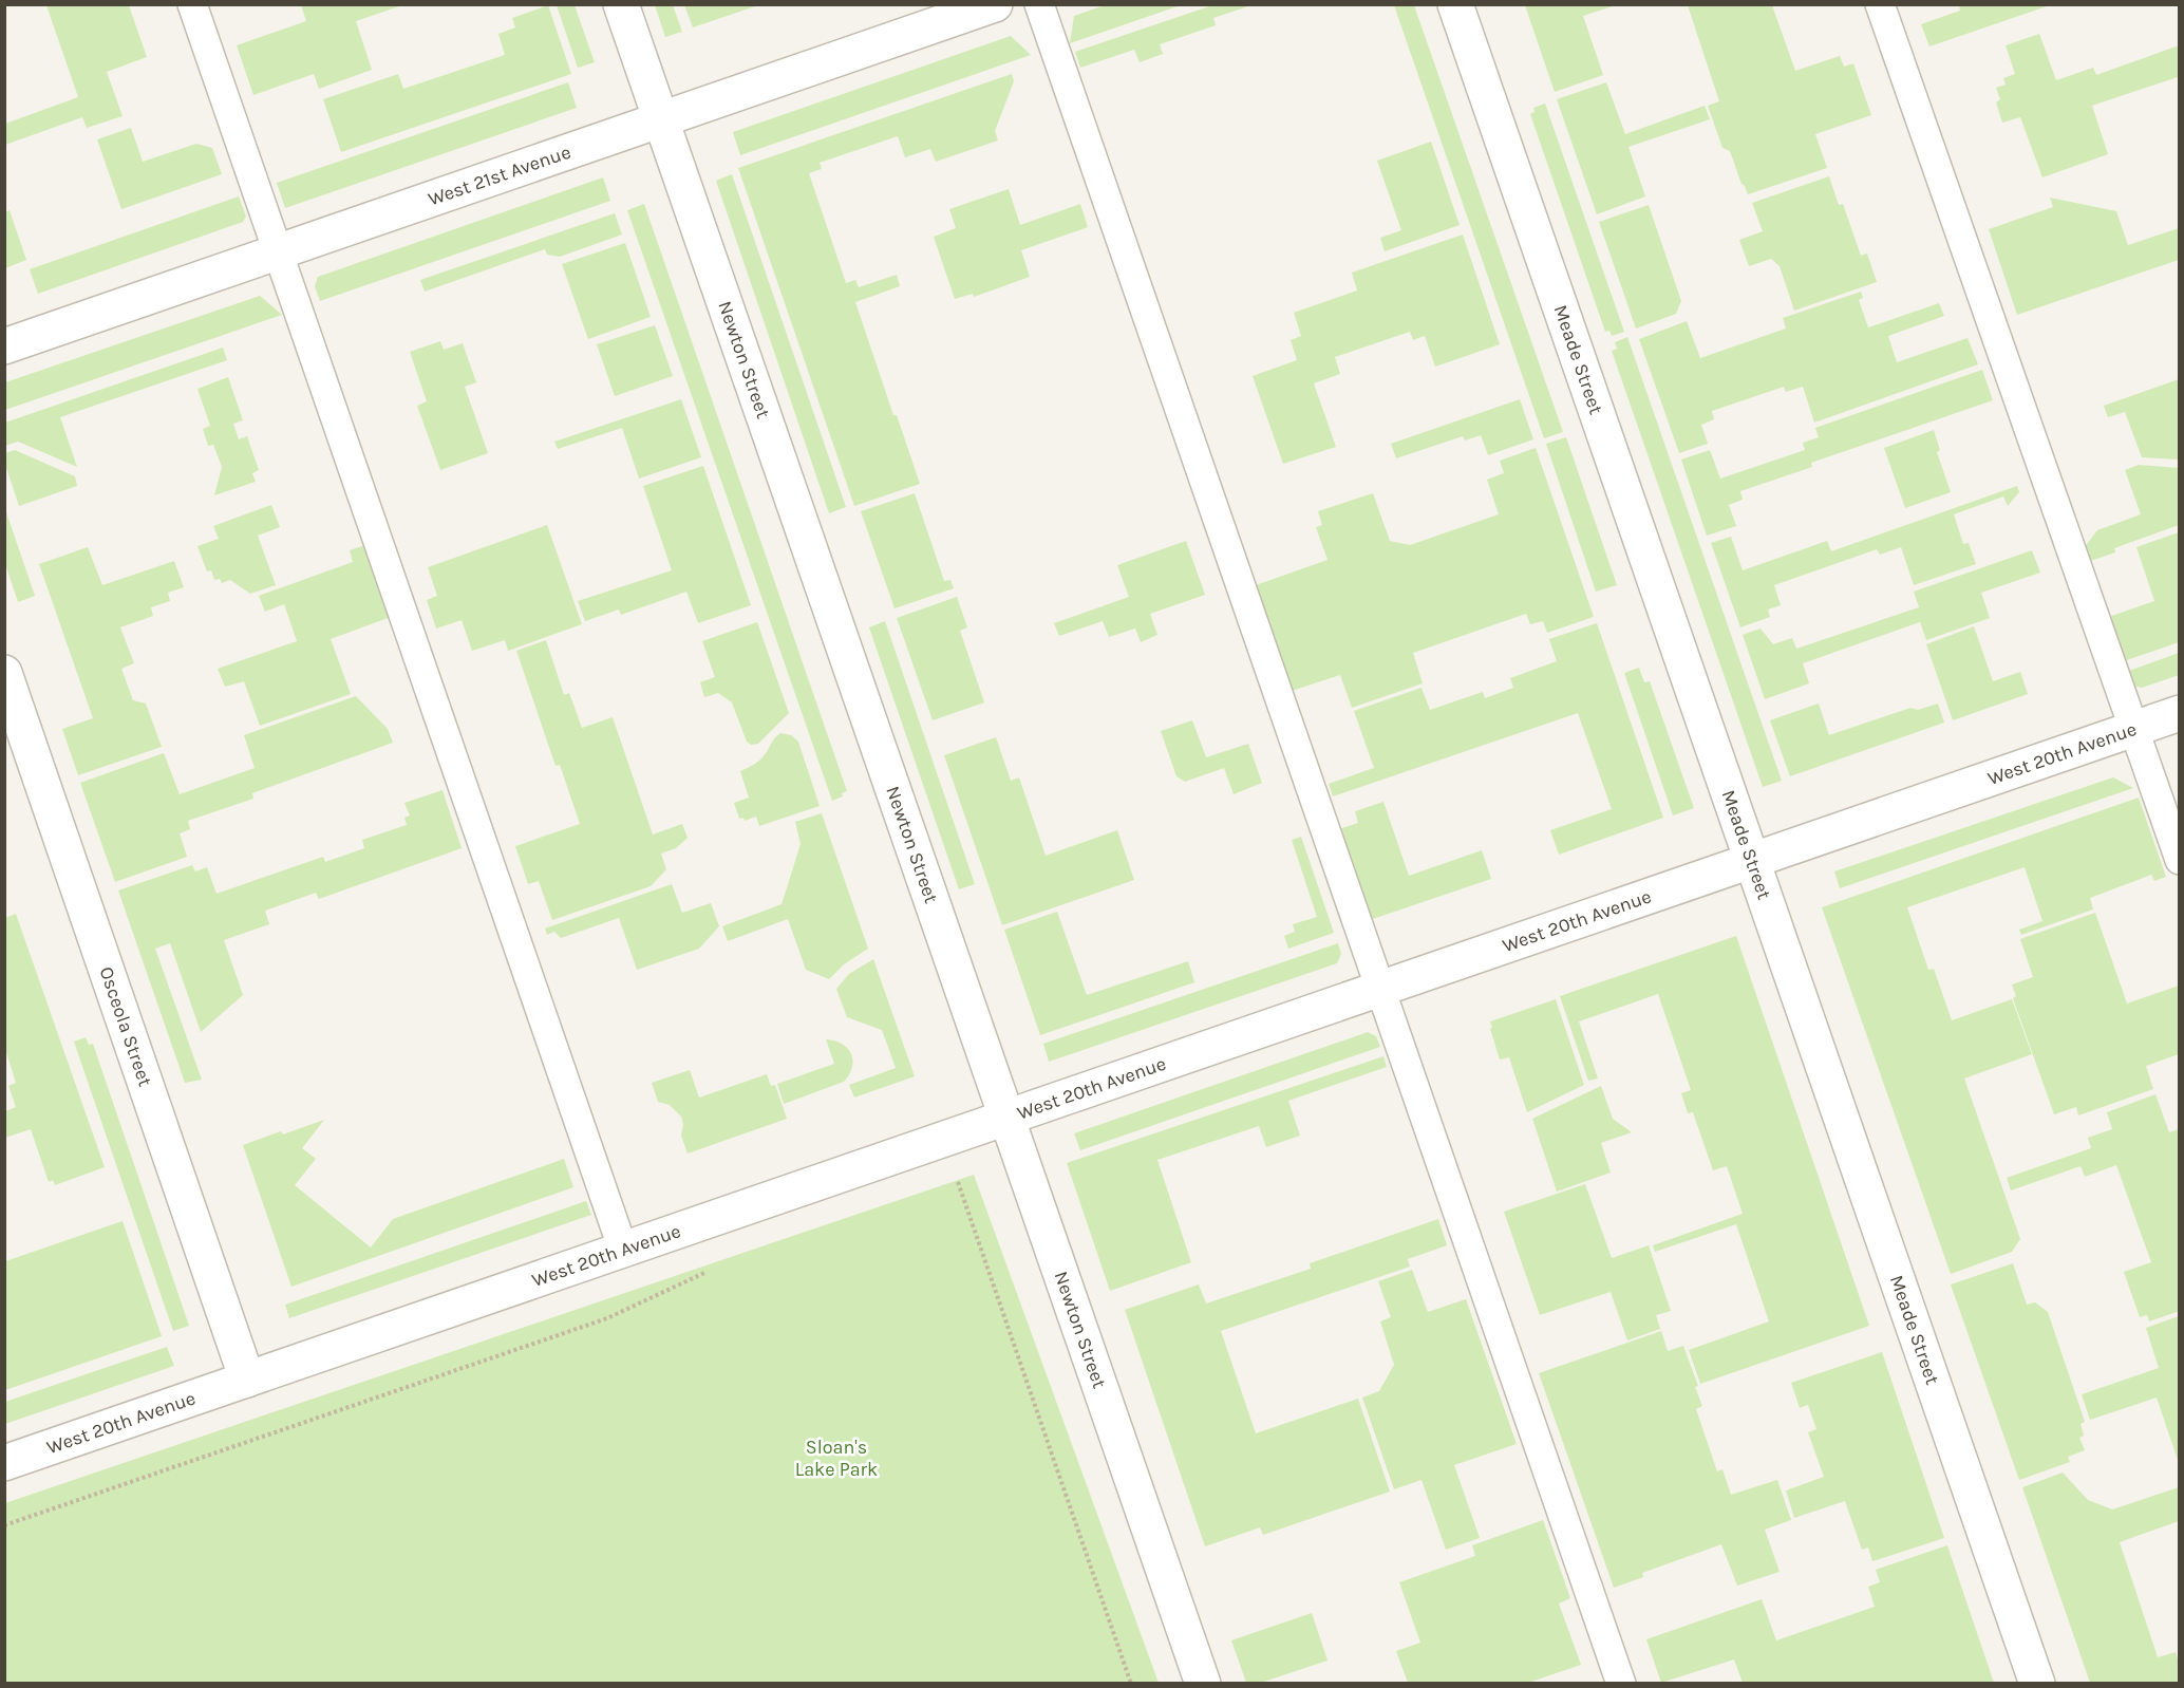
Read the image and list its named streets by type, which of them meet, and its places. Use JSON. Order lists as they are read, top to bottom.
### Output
{
  "streets": {
    "street": [
      "West 21st Avenue",
      "Newton Street",
      "Meade Street",
      "West 20th Avenue",
      "Osceola Street"
    ]
  },
  "crossings": [
    ["West 21st Avenue", "Newton Street"],
    ["Newton Street", "West 20th Avenue"],
    ["Meade Street", "West 20th Avenue"],
    ["West 20th Avenue", "Osceola Street"]
  ],
  "parks": ["Sloan's Lake Park"]
}
